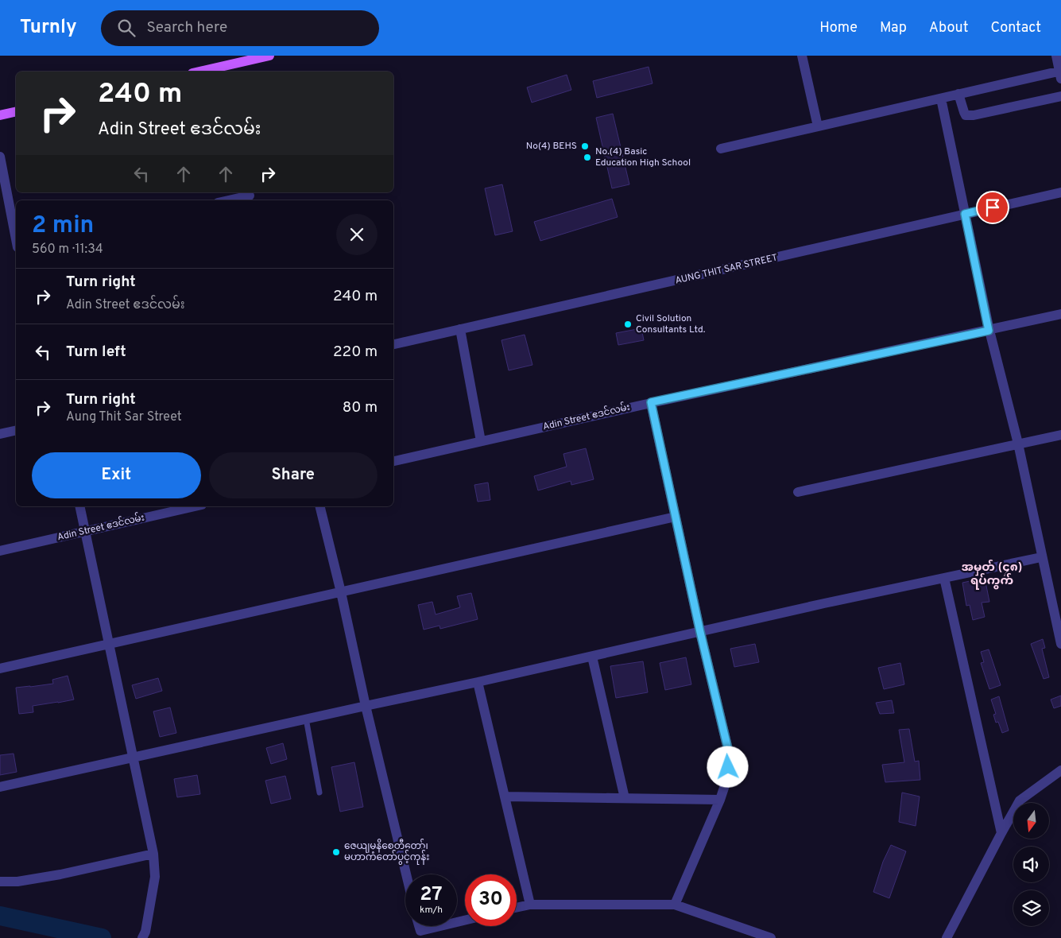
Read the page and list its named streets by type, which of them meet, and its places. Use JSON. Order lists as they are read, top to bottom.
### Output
{
  "streets": {
    "street": ["AUNG THIT SAR STREET", "Adin Street ဧဒင်လမ်း"]
  },
  "districts": ["အမှတ် (၄၈) ရပ်ကွက်"],
  "places": [
    "No(4) BEHS",
    "No.(4) Basic Education High School",
    "Civil Solution Consultants Ltd.",
    "ဇေယျမုနိစေတီတော်၊ မဟာကံတော်ပွင့်ကုန်း"
  ],
  "north": "bottom",
  "page": {
    "header": "Turnly",
    "search": "Search here",
    "nav": [
      "Home",
      "Map",
      "About",
      "Contact"
    ],
    "turn": ["240 m", "Adin Street ဧဒင်လမ်း"],
    "heading": ["2 min", "560 m · 11:34"],
    "list": [
      {
        "name": "Turn right",
        "note": "Adin Street ဧဒင်လမ်း",
        "value": "240 m"
      },
      {
        "name": "Turn left",
        "value": "220 m"
      },
      {
        "name": "Turn right",
        "note": "Aung Thit Sar Street",
        "value": "80 m"
      }
    ],
    "buttons": ["Exit", "Share"],
    "speed": "27 km/h",
    "limit": "30"
  }
}
